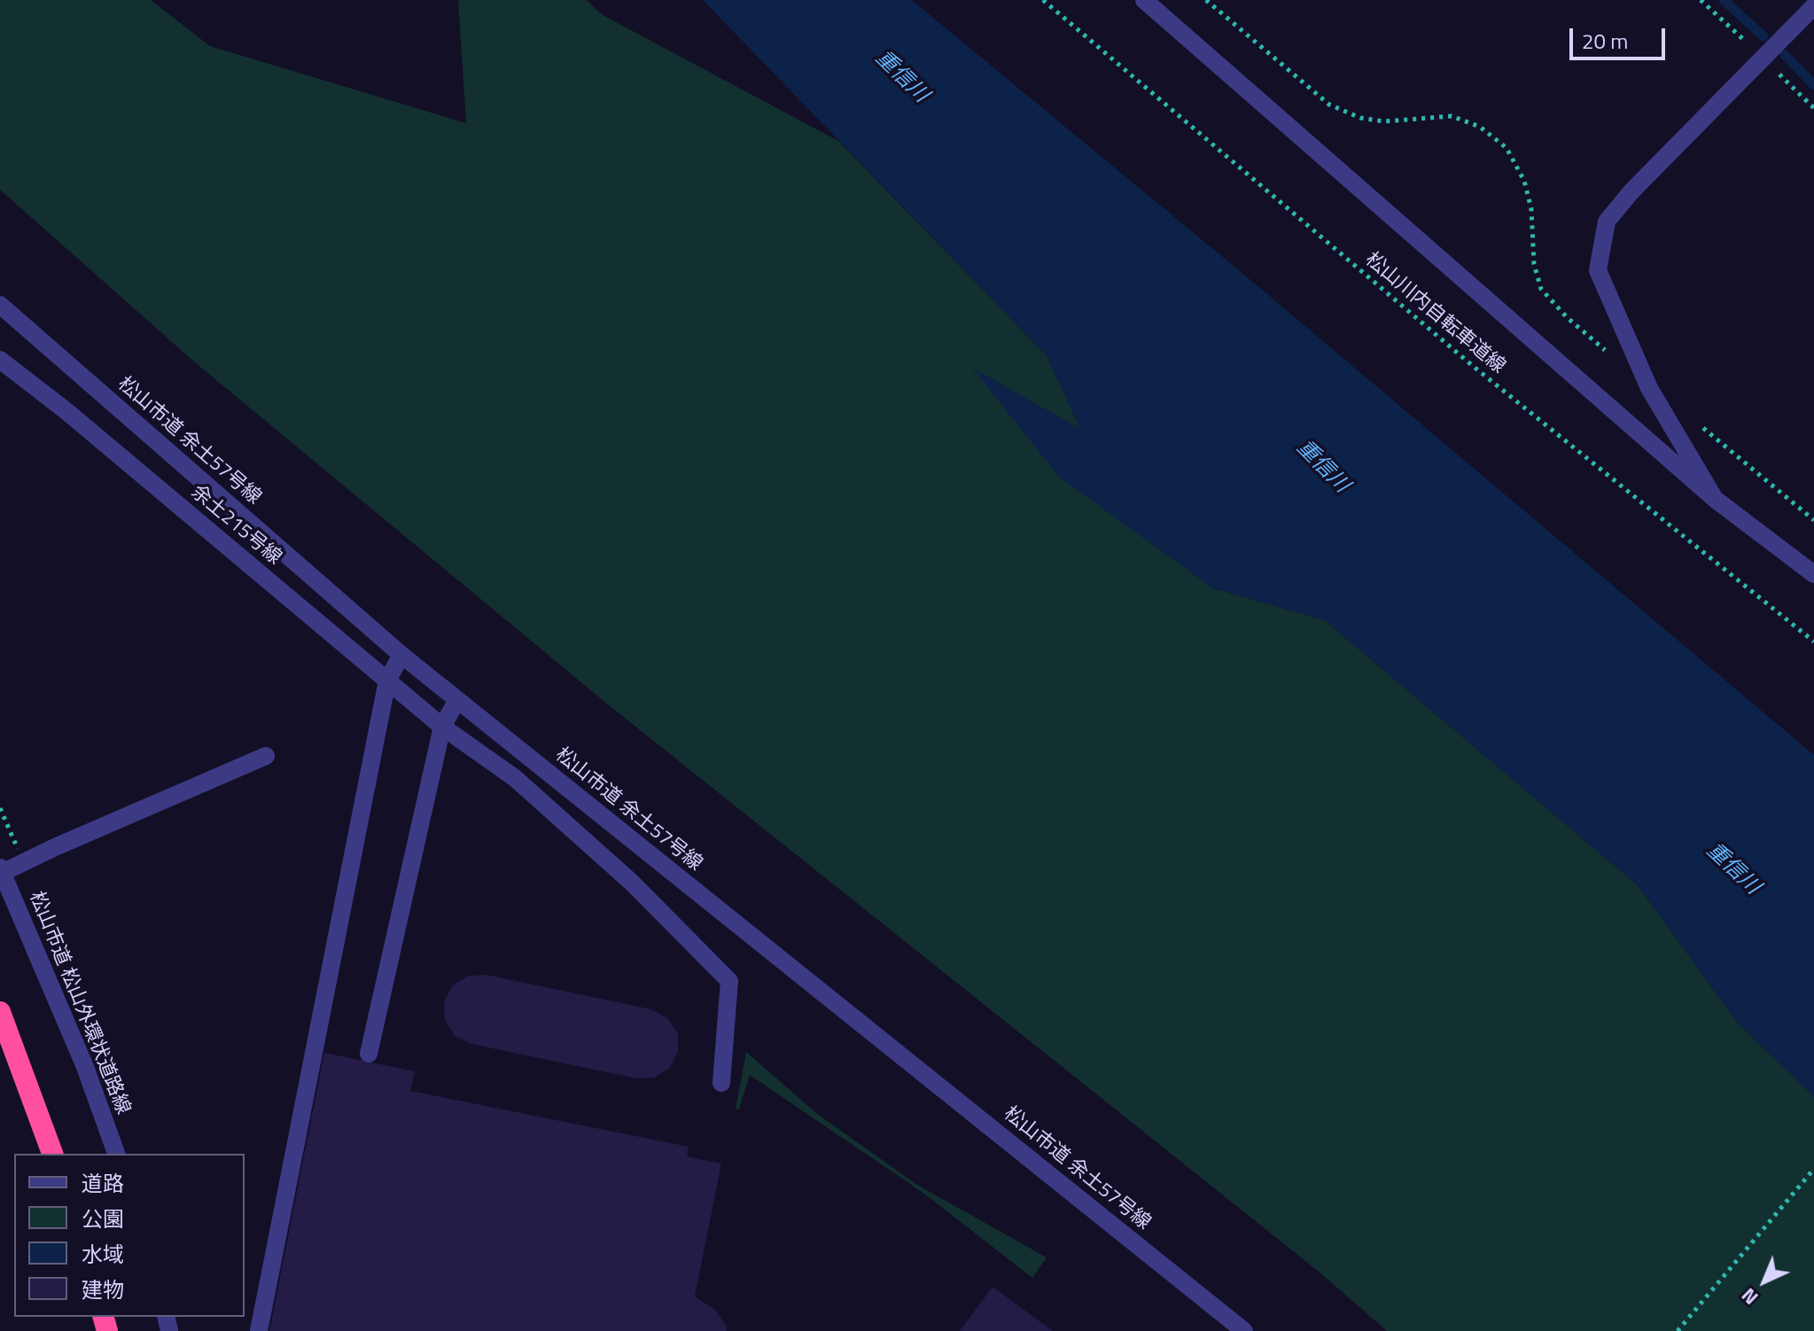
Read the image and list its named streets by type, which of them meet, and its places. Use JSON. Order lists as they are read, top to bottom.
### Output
{
  "streets": {
    "street": ["松山市道 余土57号線", "余土215号線", "松山市道 松山外環状道路線"],
    "path": ["松山川内自転車道線"]
  },
  "water": ["重信川"],
  "legend": [
    "道路",
    "公園",
    "水域",
    "建物"
  ],
  "scale_bar": "20 m",
  "north": "bottom left"
}
